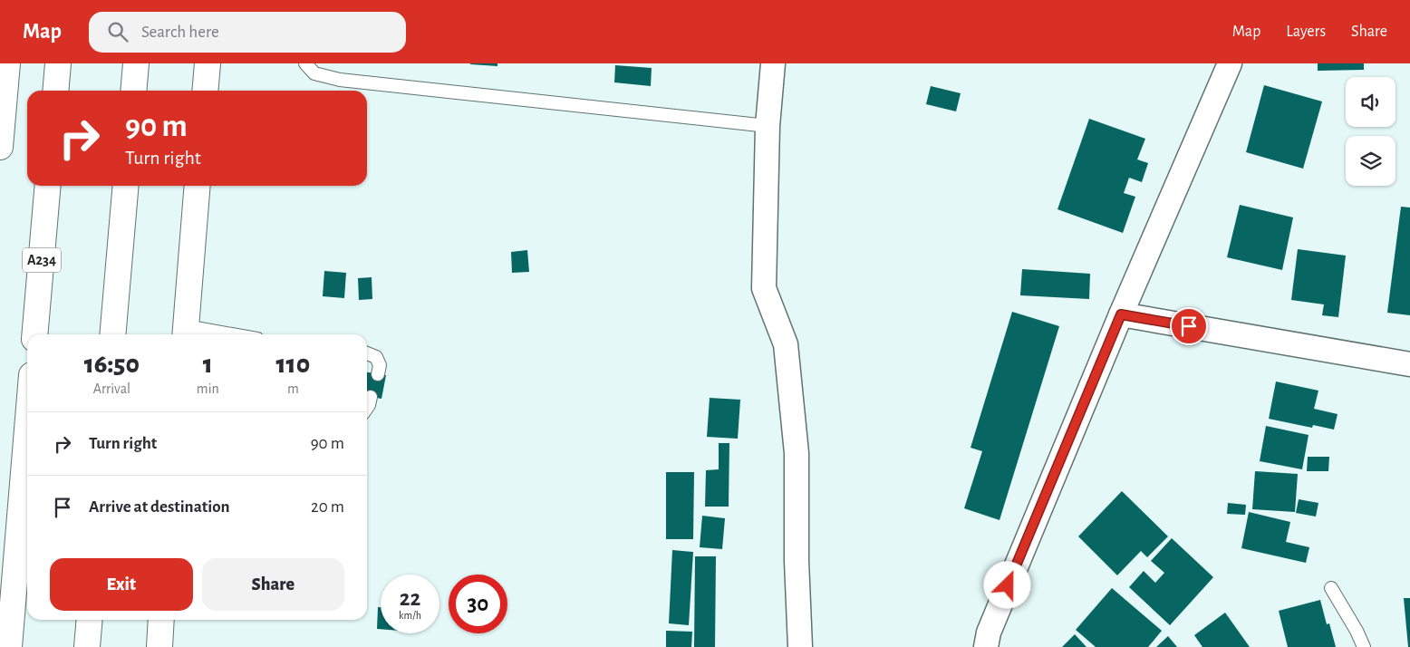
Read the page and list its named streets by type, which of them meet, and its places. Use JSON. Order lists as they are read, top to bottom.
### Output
{
  "streets": {
    "highway": ["A234"]
  },
  "page": {
    "header": "Map",
    "search": "Search here",
    "nav": ["Map", "Layers", "Share"],
    "turn": ["90 m", "Turn right"],
    "eta": [
      "16:50",
      "Arrival",
      "1",
      "min",
      "110",
      "m"
    ],
    "list": [
      {
        "name": "Turn right",
        "value": "90 m"
      },
      {
        "name": "Arrive at destination",
        "value": "20 m"
      }
    ],
    "buttons": ["Exit", "Share"],
    "speed": "22 km/h",
    "limit": "30"
  }
}
